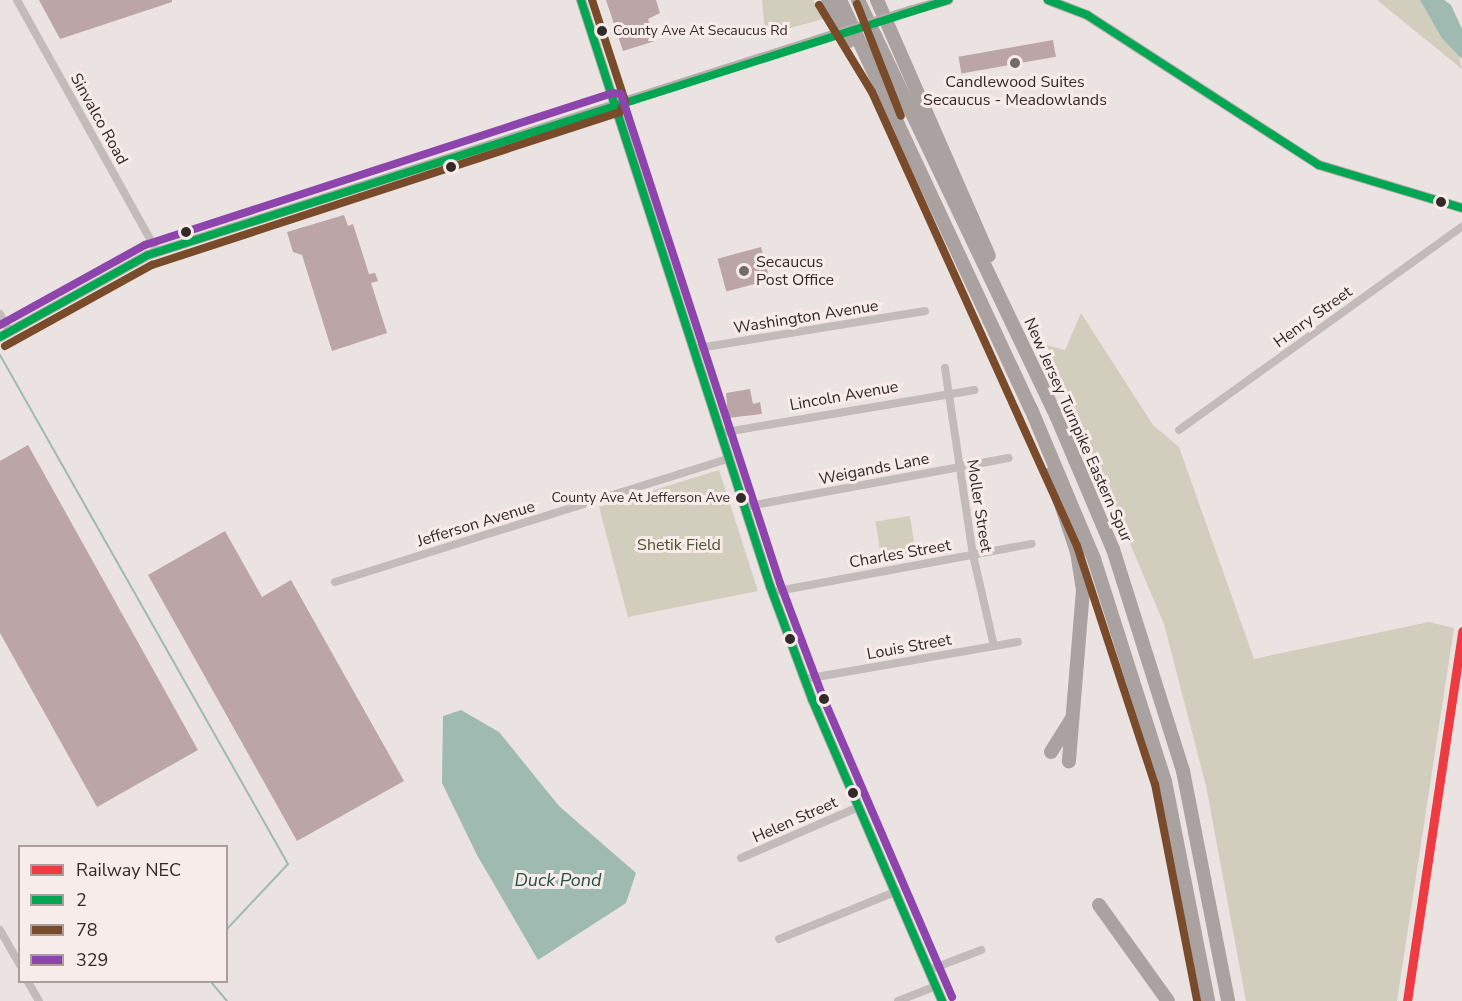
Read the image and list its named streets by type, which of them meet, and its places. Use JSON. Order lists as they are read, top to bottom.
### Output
{
  "streets": {
    "highway": ["New Jersey Turnpike Eastern Spur"],
    "street": [
      "Sinvalco Road",
      "Washington Avenue",
      "Henry Street",
      "Lincoln Avenue",
      "Weigands Lane",
      "Moller Street",
      "Jefferson Avenue",
      "Charles Street",
      "Louis Street",
      "Helen Street"
    ]
  },
  "crossings": [
    ["Lincoln Avenue", "Moller Street"],
    ["Weigands Lane", "Moller Street"],
    ["Moller Street", "Charles Street"],
    ["Moller Street", "Louis Street"]
  ],
  "water": ["Duck Pond"],
  "parks": ["Shetik Field"],
  "places": [
    "County Ave At Secaucus Rd",
    "Candlewood Suites Secaucus - Meadowlands",
    "Secaucus Post Office",
    "County Ave At Jefferson Ave"
  ],
  "lines": [
    "transit line 2",
    "transit line 78",
    "transit line 329",
    "rail line NEC"
  ],
  "legend": [
    "Railway NEC",
    "2",
    "78",
    "329"
  ]
}
